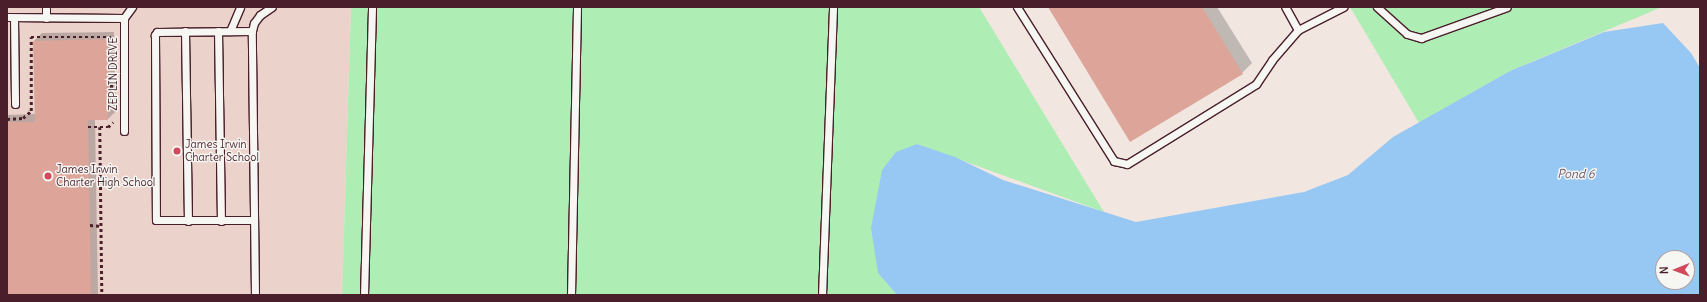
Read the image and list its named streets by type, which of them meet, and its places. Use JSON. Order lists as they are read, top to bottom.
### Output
{
  "streets": {
    "lane": ["ZEPLIN DRIVE"]
  },
  "water": ["Pond 6"],
  "places": ["James Irwin Charter School", "James Irwin Charter High School"],
  "north": "left"
}
